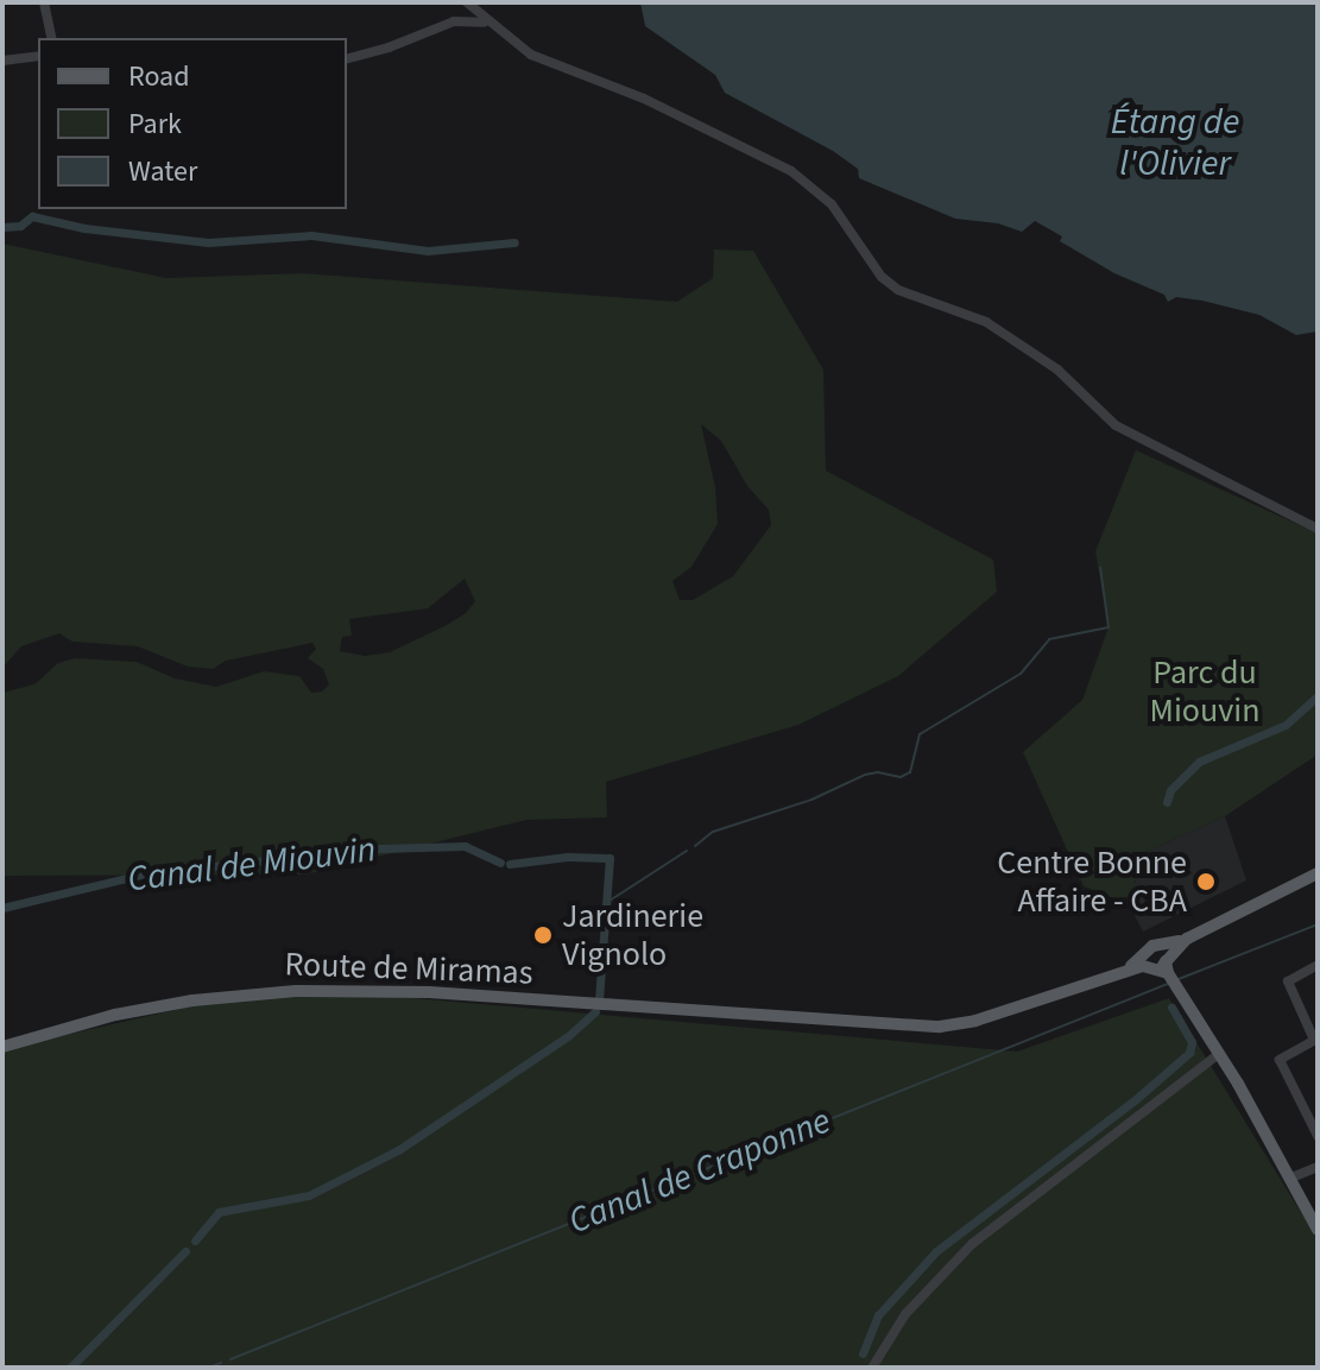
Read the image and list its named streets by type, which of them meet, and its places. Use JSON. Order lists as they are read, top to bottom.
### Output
{
  "streets": {
    "main road": ["Route de Miramas"]
  },
  "water": ["Étang de l'Olivier", "Canal de Miouvin", "Canal de Craponne"],
  "parks": ["Parc du Miouvin"],
  "places": ["Centre Bonne Affaire - CBA", "Jardinerie Vignolo"],
  "legend": ["Road", "Park", "Water"]
}
